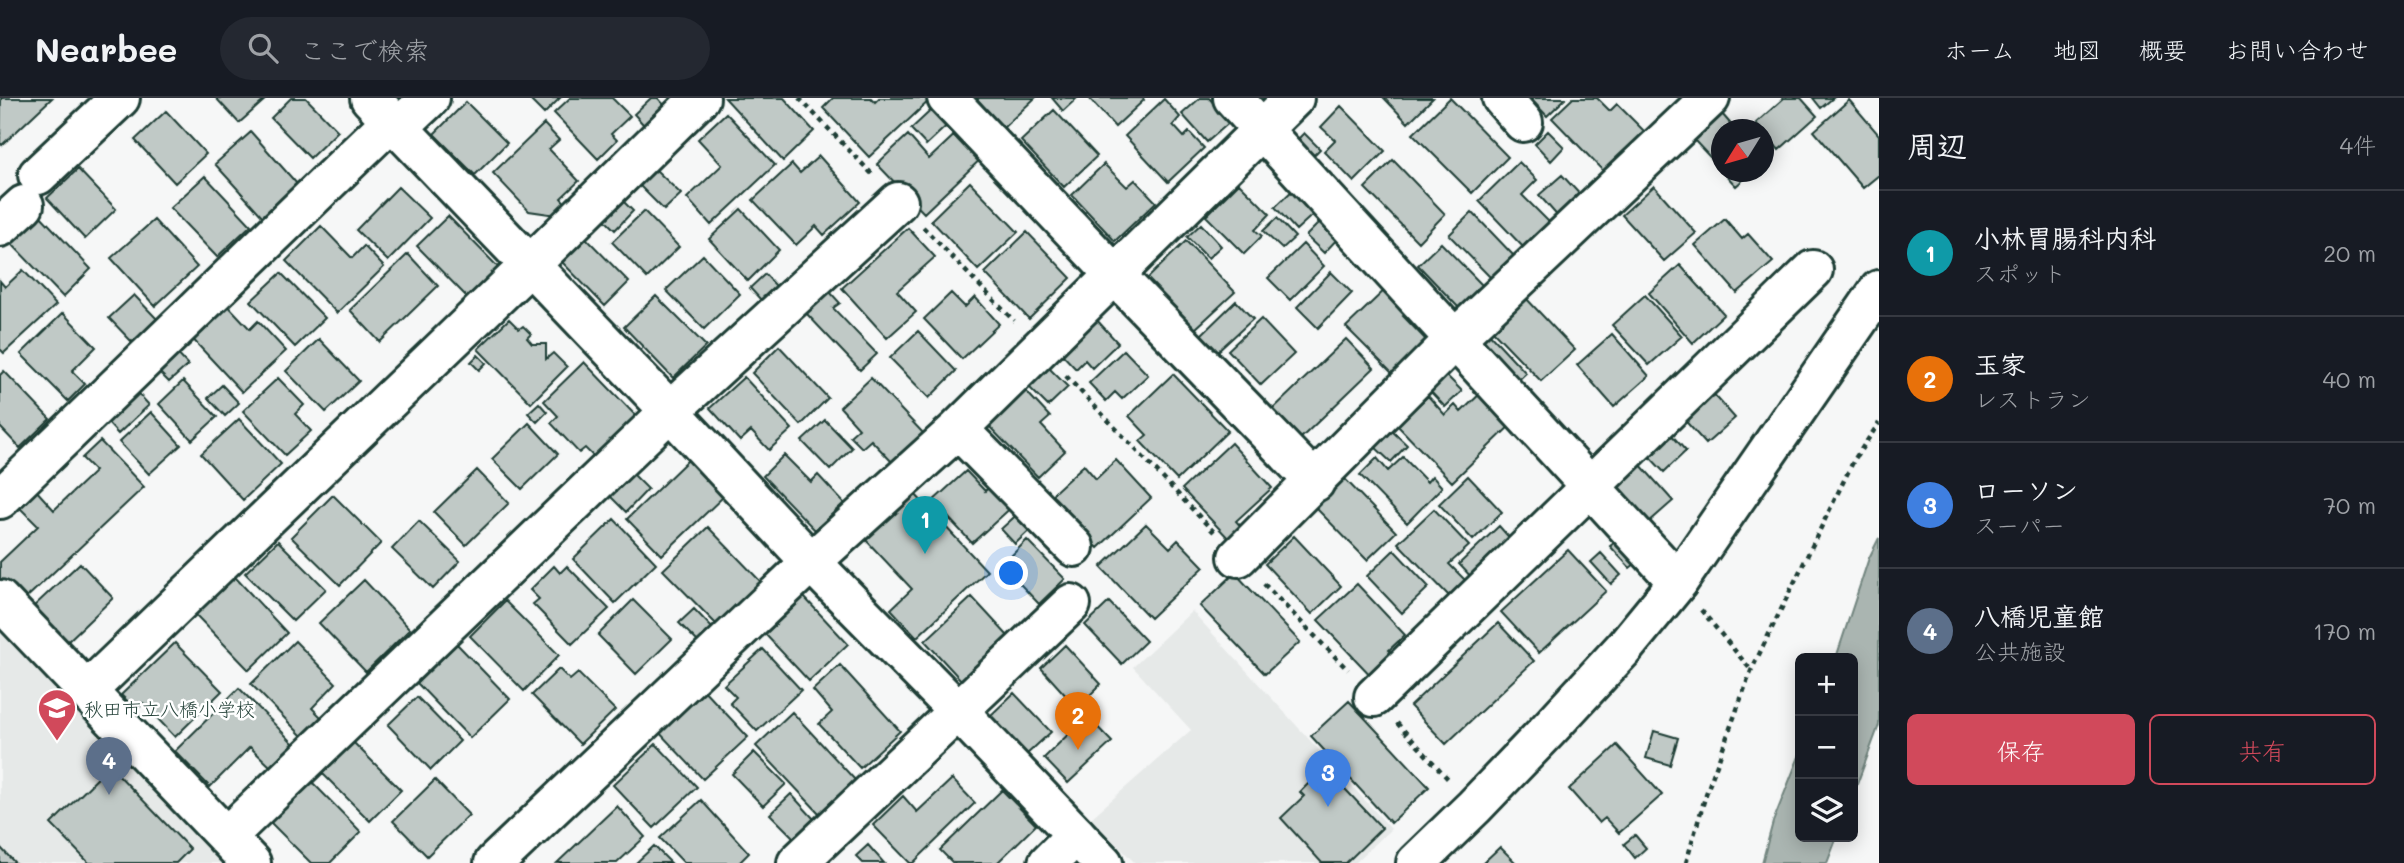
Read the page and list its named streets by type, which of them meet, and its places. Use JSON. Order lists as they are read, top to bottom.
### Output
{
  "places": {
    "school or university": ["秋田市立八橋小学校"]
  },
  "north": "bottom left",
  "page": {
    "header": "Nearbee",
    "search": "ここで検索",
    "nav": [
      "ホーム",
      "地図",
      "概要",
      "お問い合わせ"
    ],
    "heading": ["周辺", "4件"],
    "list": [
      {
        "mark": "1",
        "name": "小林胃腸科内科",
        "note": "スポット",
        "value": "20 m"
      },
      {
        "mark": "2",
        "name": "玉家",
        "note": "レストラン",
        "value": "40 m"
      },
      {
        "mark": "3",
        "name": "ローソン",
        "note": "スーパー",
        "value": "70 m"
      },
      {
        "mark": "4",
        "name": "八橋児童館",
        "note": "公共施設",
        "value": "170 m"
      }
    ],
    "pins": [
      "1",
      "2",
      "4",
      "3"
    ],
    "map_buttons": ["+", "−"],
    "buttons": ["保存", "共有"]
  }
}
